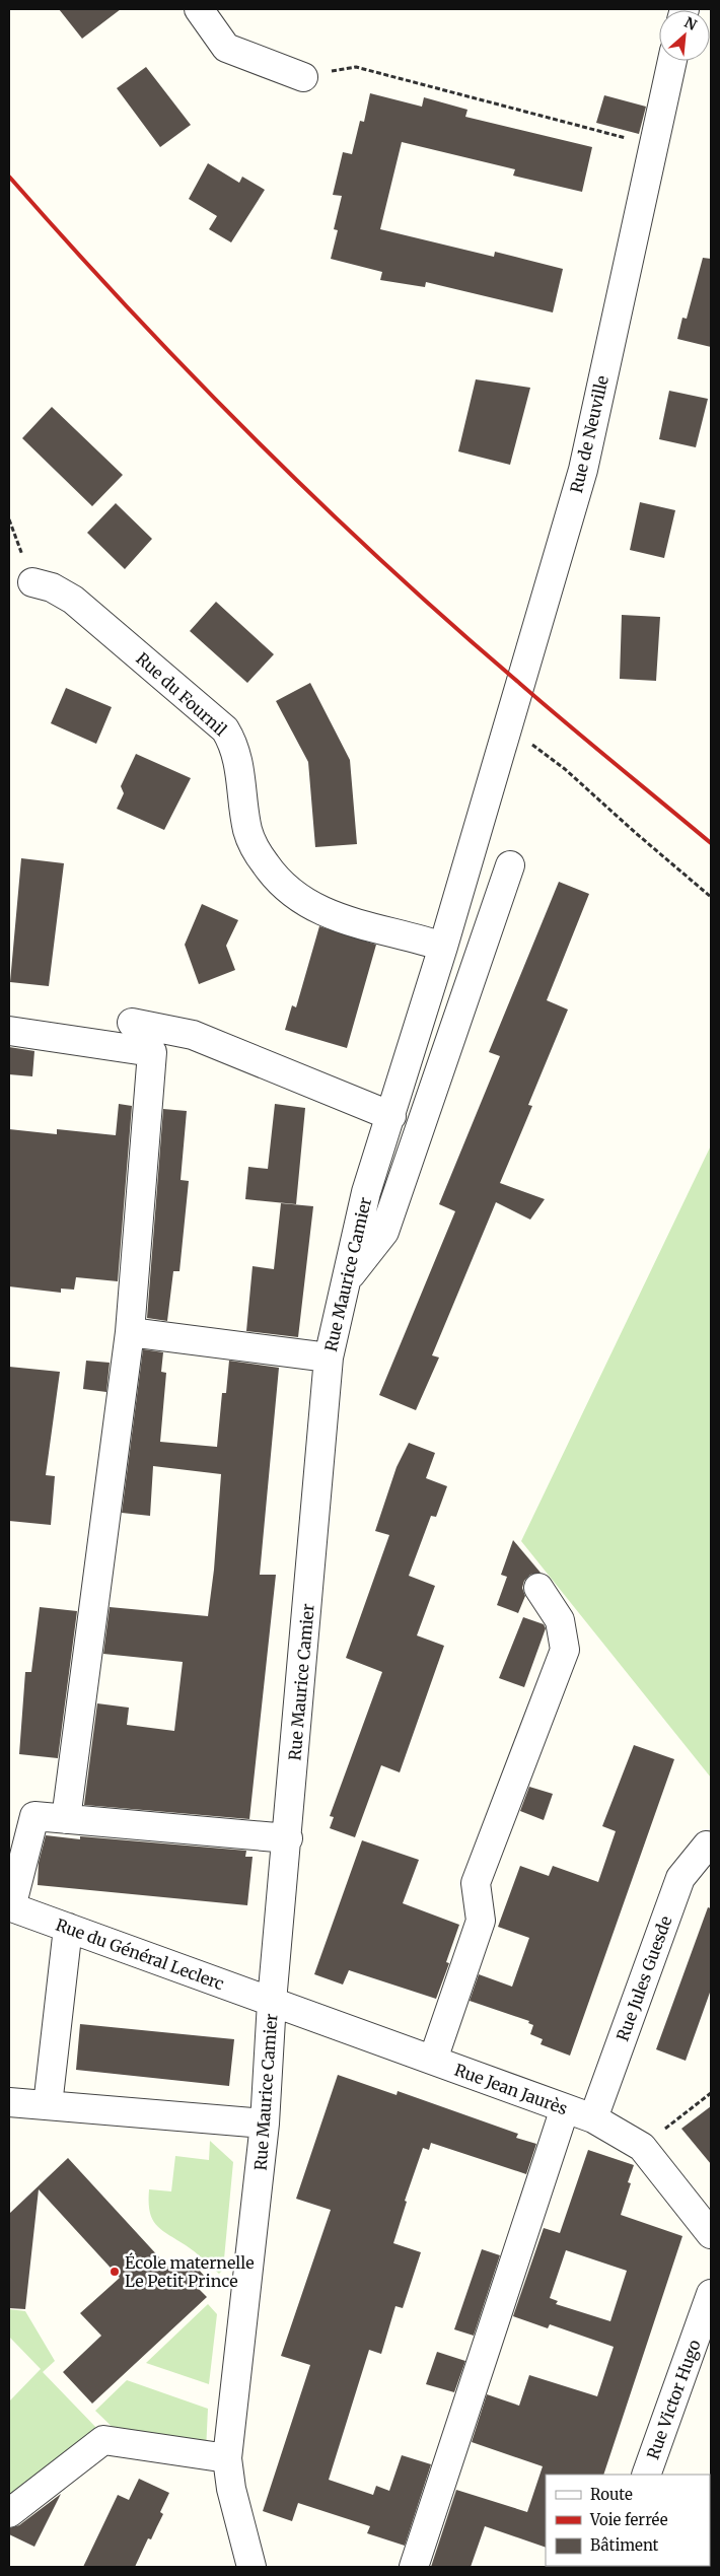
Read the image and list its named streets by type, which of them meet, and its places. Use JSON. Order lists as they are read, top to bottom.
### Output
{
  "streets": {
    "street": [
      "Rue de Neuville",
      "Rue du Fournil",
      "Rue Maurice Camier",
      "Rue du Général Leclerc",
      "Rue Jules Guesde",
      "Rue Jean Jaurès",
      "Rue Victor Hugo"
    ]
  },
  "crossings": [
    ["Rue de Neuville", "Rue Maurice Camier"],
    ["Rue du Fournil", "Rue Maurice Camier"],
    ["Rue Maurice Camier", "Rue du Général Leclerc"],
    ["Rue Maurice Camier", "Rue Jean Jaurès"],
    ["Rue du Général Leclerc", "Rue Jean Jaurès"],
    ["Rue Jules Guesde", "Rue Jean Jaurès"]
  ],
  "places": ["École maternelle Le Petit Prince"],
  "legend": ["Route", "Voie ferrée", "Bâtiment"],
  "north": "top right"
}
